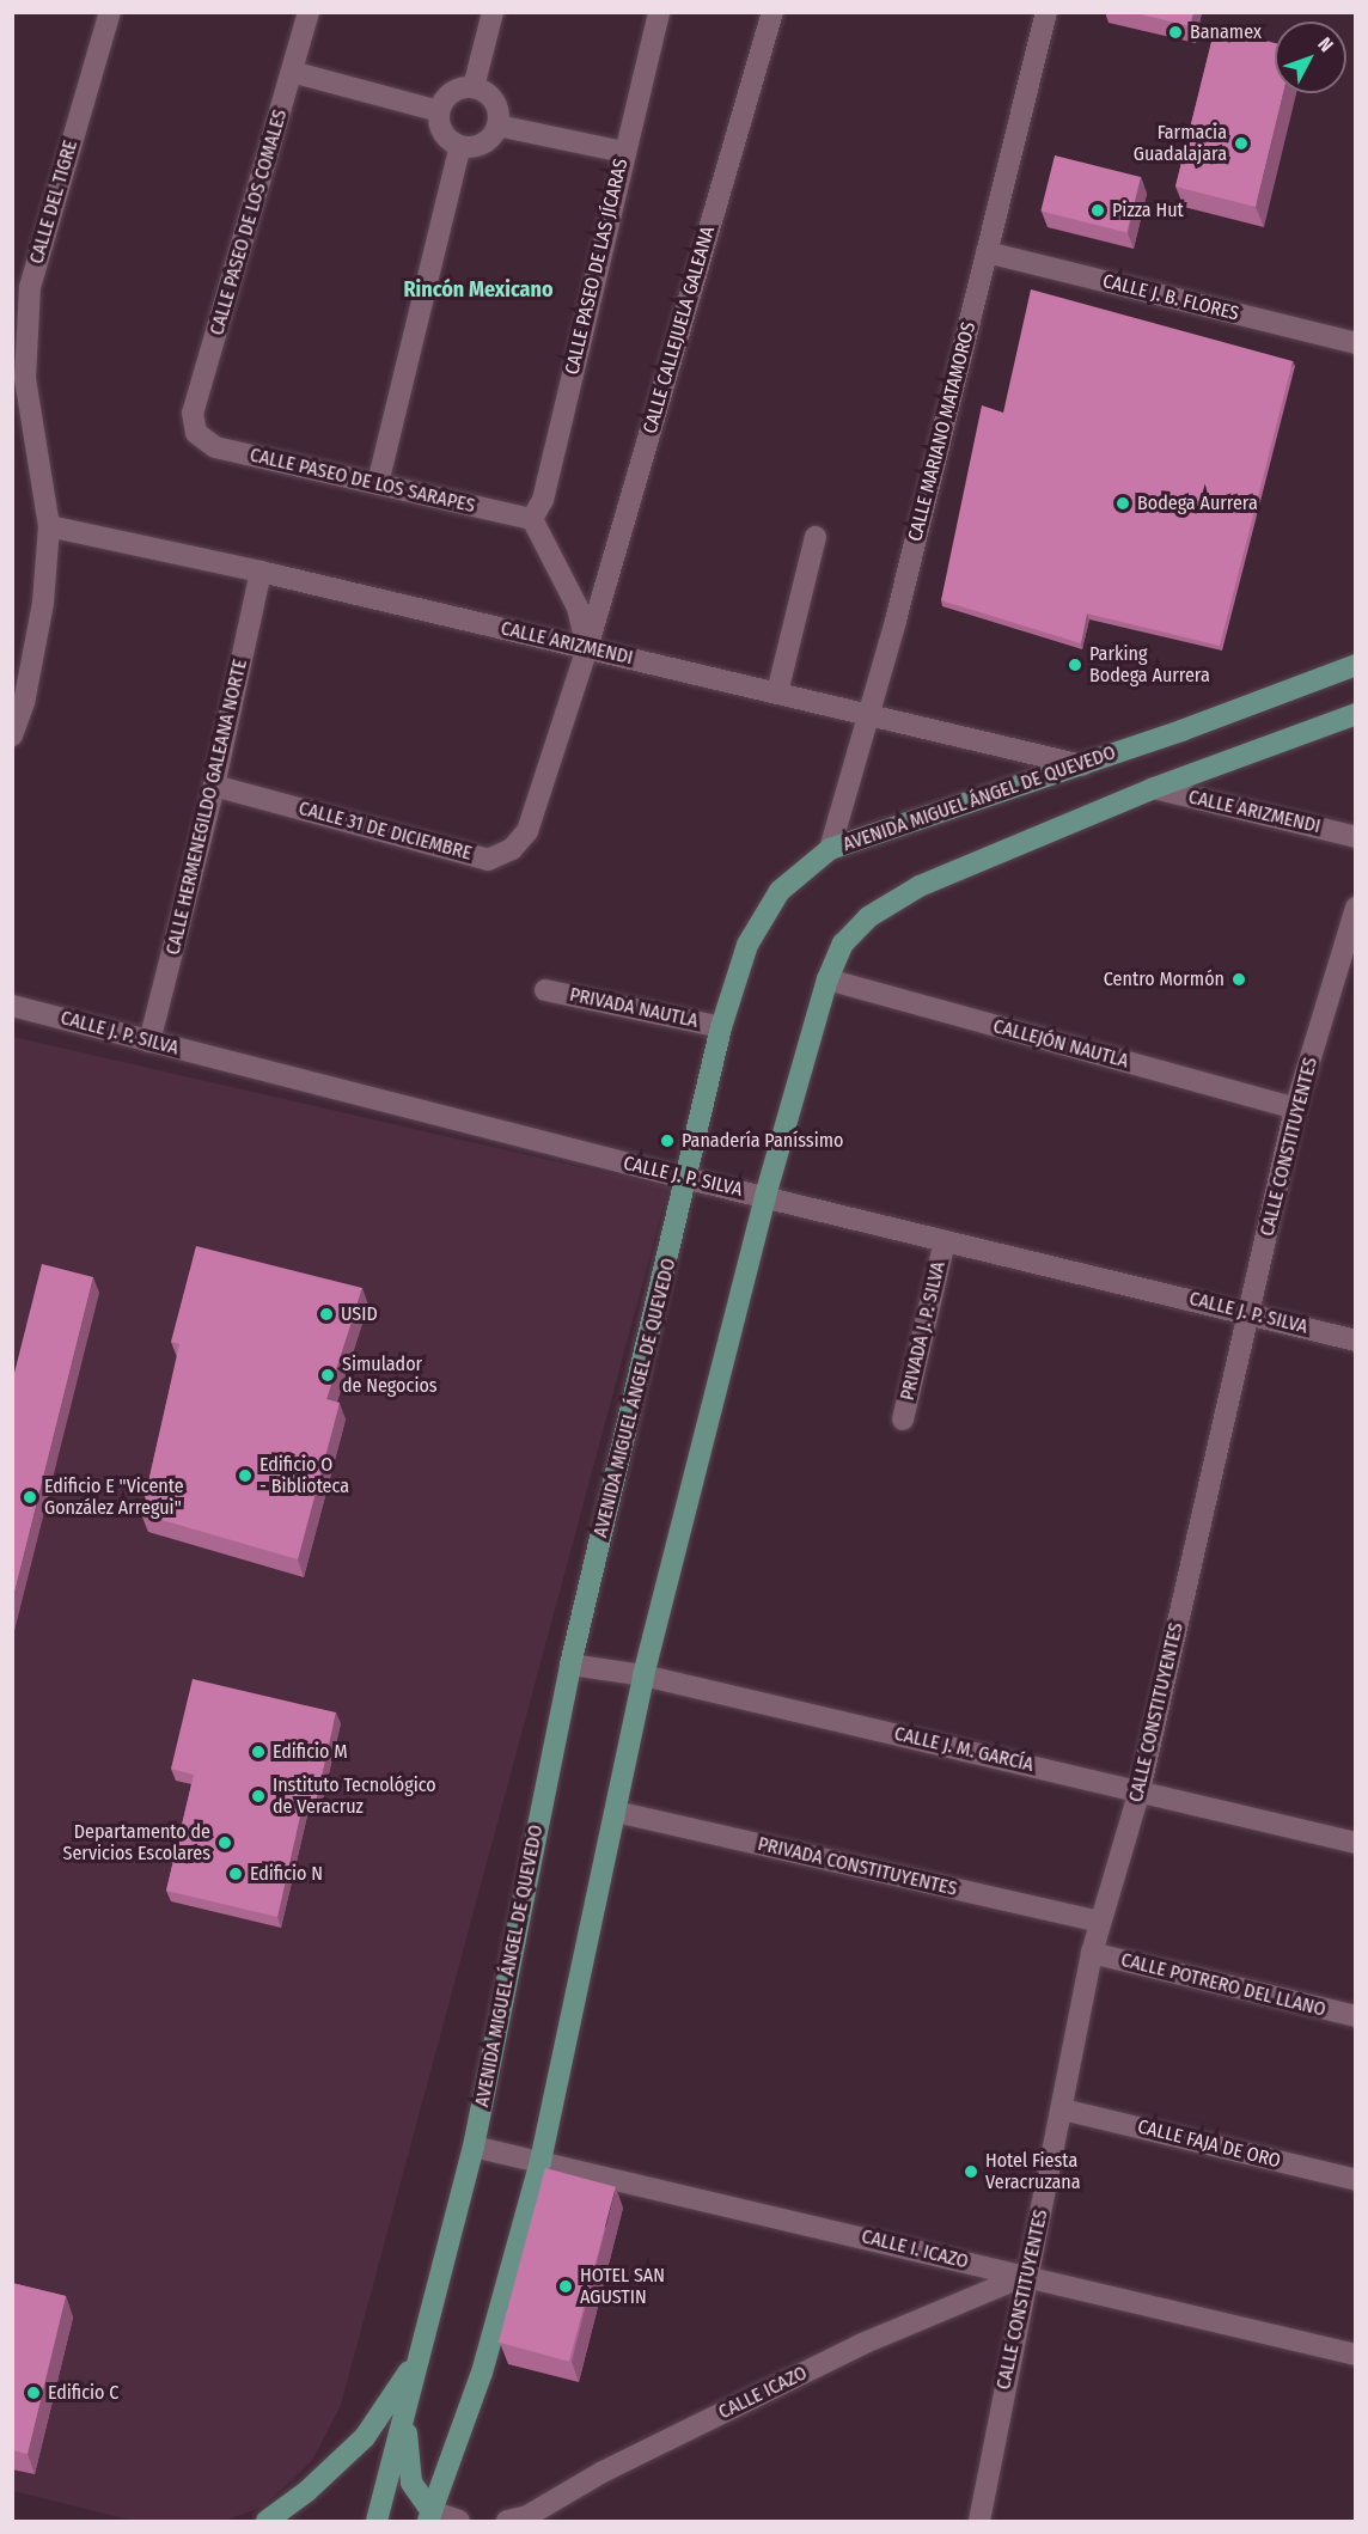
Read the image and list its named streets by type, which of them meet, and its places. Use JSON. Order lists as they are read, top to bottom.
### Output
{
  "streets": {
    "main road": ["AVENIDA MIGUEL ÁNGEL DE QUEVEDO"],
    "street": [
      "CALLE DEL TIGRE",
      "CALLE PASEO DE LOS COMALES",
      "CALLE PASEO DE LAS JÍCARAS",
      "CALLE J. B. FLORES",
      "CALLE CALLEJUELA GALEANA",
      "CALLE MARIANO MATAMOROS",
      "CALLE PASEO DE LOS SARAPES",
      "CALLE ARIZMENDI",
      "CALLE HERMENEGILDO GALEANA NORTE",
      "CALLE 31 DE DICIEMBRE",
      "PRIVADA NAUTLA",
      "CALLE J. P. SILVA",
      "CALLEJÓN NAUTLA",
      "CALLE CONSTITUYENTES",
      "PRIVADA J. P. SILVA",
      "CALLE J. M. GARCÍA",
      "PRIVADA CONSTITUYENTES",
      "CALLE POTRERO DEL LLANO",
      "CALLE FAJA DE ORO",
      "CALLE I. ICAZO",
      "CALLE ICAZO"
    ]
  },
  "crossings": [
    ["CALLE DEL TIGRE", "CALLE ARIZMENDI"],
    ["CALLE PASEO DE LOS COMALES", "CALLE PASEO DE LOS SARAPES"],
    ["CALLE PASEO DE LAS JÍCARAS", "CALLE PASEO DE LOS SARAPES"],
    ["CALLE J. B. FLORES", "CALLE MARIANO MATAMOROS"],
    ["CALLE CALLEJUELA GALEANA", "CALLE ARIZMENDI"],
    ["CALLE CALLEJUELA GALEANA", "CALLE 31 DE DICIEMBRE"],
    ["CALLE MARIANO MATAMOROS", "CALLE ARIZMENDI"],
    ["CALLE MARIANO MATAMOROS", "AVENIDA MIGUEL ÁNGEL DE QUEVEDO"],
    ["CALLE ARIZMENDI", "AVENIDA MIGUEL ÁNGEL DE QUEVEDO"],
    ["CALLE ARIZMENDI", "CALLE HERMENEGILDO GALEANA NORTE"],
    ["CALLE ARIZMENDI", "CALLE 31 DE DICIEMBRE"],
    ["AVENIDA MIGUEL ÁNGEL DE QUEVEDO", "PRIVADA NAUTLA"],
    ["AVENIDA MIGUEL ÁNGEL DE QUEVEDO", "CALLE J. P. SILVA"],
    ["AVENIDA MIGUEL ÁNGEL DE QUEVEDO", "CALLE J. M. GARCÍA"],
    ["AVENIDA MIGUEL ÁNGEL DE QUEVEDO", "CALLE I. ICAZO"],
    ["CALLE HERMENEGILDO GALEANA NORTE", "CALLE 31 DE DICIEMBRE"],
    ["CALLE HERMENEGILDO GALEANA NORTE", "CALLE J. P. SILVA"],
    ["CALLE J. P. SILVA", "CALLE CONSTITUYENTES"],
    ["CALLE J. P. SILVA", "PRIVADA J. P. SILVA"],
    ["CALLEJÓN NAUTLA", "CALLE CONSTITUYENTES"],
    ["CALLE CONSTITUYENTES", "CALLE J. M. GARCÍA"],
    ["CALLE CONSTITUYENTES", "PRIVADA CONSTITUYENTES"],
    ["CALLE CONSTITUYENTES", "CALLE POTRERO DEL LLANO"],
    ["CALLE CONSTITUYENTES", "CALLE FAJA DE ORO"],
    ["CALLE CONSTITUYENTES", "CALLE I. ICAZO"],
    ["CALLE CONSTITUYENTES", "CALLE ICAZO"],
    ["CALLE I. ICAZO", "CALLE ICAZO"]
  ],
  "districts": ["Rincón Mexicano"],
  "places": [
    "Banamex",
    "Farmacia Guadalajara",
    "Pizza Hut",
    "Bodega Aurrera",
    "Parking Bodega Aurrera",
    "Centro Mormón",
    "Panadería Paníssimo",
    "USID",
    "Simulador de Negocios",
    "Edificio O - Biblioteca",
    "Edificio E \"Vicente González Arregui\"",
    "Edificio M",
    "Instituto Tecnológico de Veracruz",
    "Departamento de Servicios Escolares",
    "Edificio N",
    "Hotel Fiesta Veracruzana",
    "HOTEL SAN AGUSTIN",
    "Edificio C"
  ],
  "north": "top right"
}
